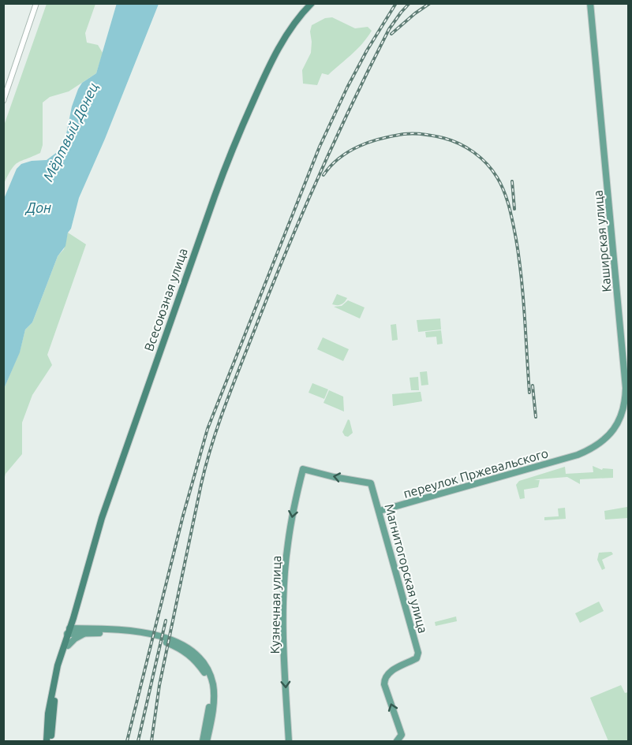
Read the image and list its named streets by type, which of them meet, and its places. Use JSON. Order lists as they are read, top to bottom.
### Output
{
  "streets": {
    "highway": ["Всесоюзная улица"],
    "main road": [
      "Каширская улица",
      "переулок Пржевальского",
      "Магнитогорская улица",
      "Кузнечная улица"
    ]
  },
  "crossings": [
    ["Каширская улица", "переулок Пржевальского"],
    ["переулок Пржевальского", "Магнитогорская улица"],
    ["Магнитогорская улица", "Кузнечная улица"]
  ],
  "one_way": ["Магнитогорская улица", "Кузнечная улица"],
  "water": ["Мёртвый Донец", "Дон"]
}
